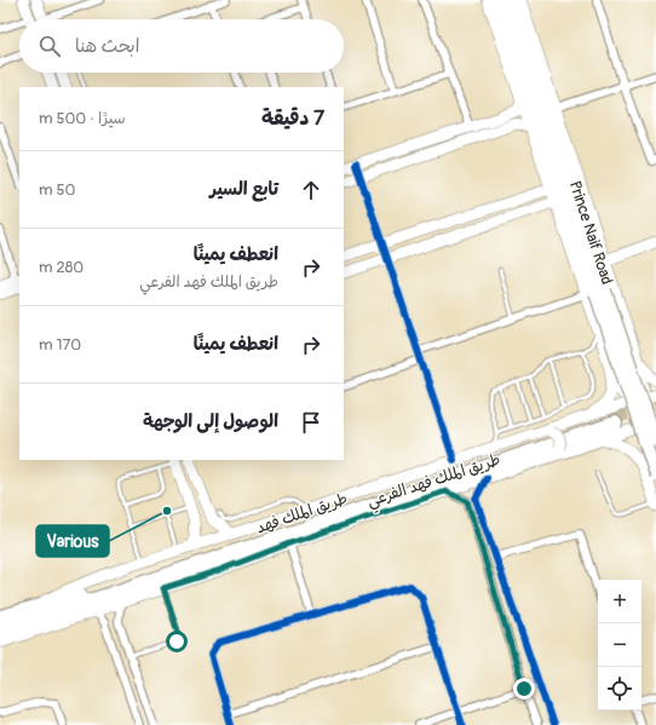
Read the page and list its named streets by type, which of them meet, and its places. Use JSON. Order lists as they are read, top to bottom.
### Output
{
  "streets": {
    "highway": ["طريق الملك فهد"],
    "main road": ["Prince Naif Road", "طريق الملك فهد الفرعي"]
  },
  "crossings": [
    ["طريق الملك فهد الفرعي", "طريق الملك فهد"]
  ],
  "places": ["Various"],
  "page": {
    "search": "ابحث هنا",
    "heading": ["7 دقيقة", "سيرًا · 500 m"],
    "list": [
      ["تابع السير", "50 m"],
      ["انعطف يمينًا", "طريق الملك فهد الفرعي", "280 m"],
      ["انعطف يمينًا", "170 m"],
      "الوصول إلى الوجهة"
    ],
    "map_buttons": ["+", "−"]
  }
}
